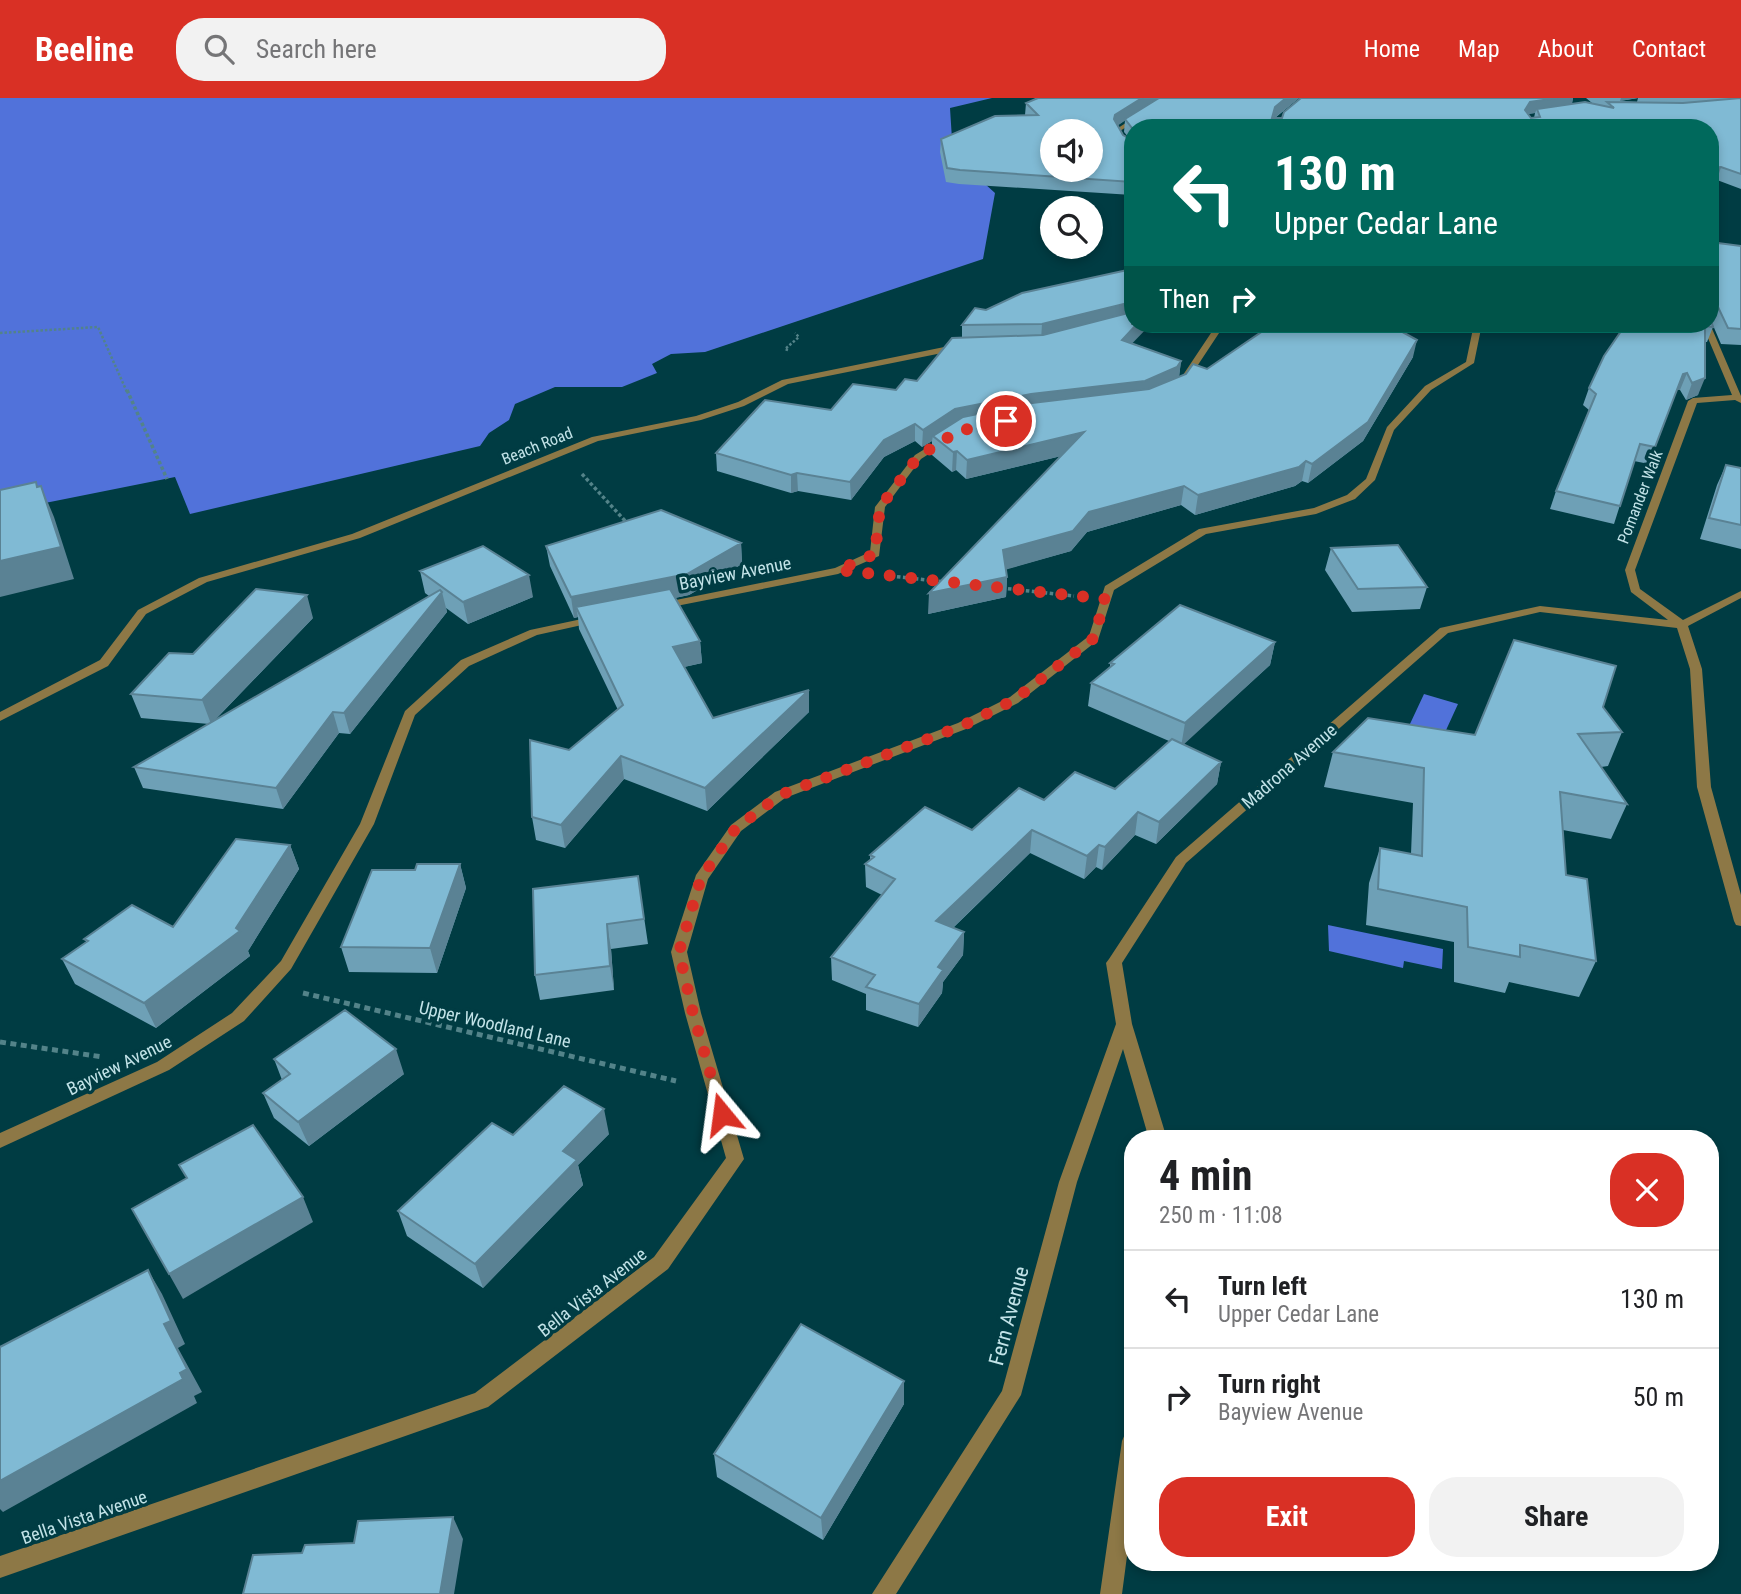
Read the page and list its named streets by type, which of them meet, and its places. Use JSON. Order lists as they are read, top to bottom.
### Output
{
  "streets": {
    "street": [
      "Beach Road",
      "Pomander Walk",
      "Bayview Avenue",
      "Madrona Avenue",
      "Bella Vista Avenue",
      "Fern Avenue"
    ],
    "path": ["Upper Woodland Lane"]
  },
  "crossings": [
    ["Pomander Walk", "Madrona Avenue"],
    ["Bayview Avenue", "Upper Woodland Lane"],
    ["Madrona Avenue", "Fern Avenue"],
    ["Upper Woodland Lane", "Bella Vista Avenue"]
  ],
  "page": {
    "header": "Beeline",
    "search": "Search here",
    "nav": [
      "Home",
      "Map",
      "About",
      "Contact"
    ],
    "turn": ["130 m", "Upper Cedar Lane"],
    "then": "Then",
    "heading": ["4 min", "250 m · 11:08"],
    "list": [
      {
        "name": "Turn left",
        "note": "Upper Cedar Lane",
        "value": "130 m"
      },
      {
        "name": "Turn right",
        "note": "Bayview Avenue",
        "value": "50 m"
      }
    ],
    "buttons": ["Exit", "Share"]
  }
}
